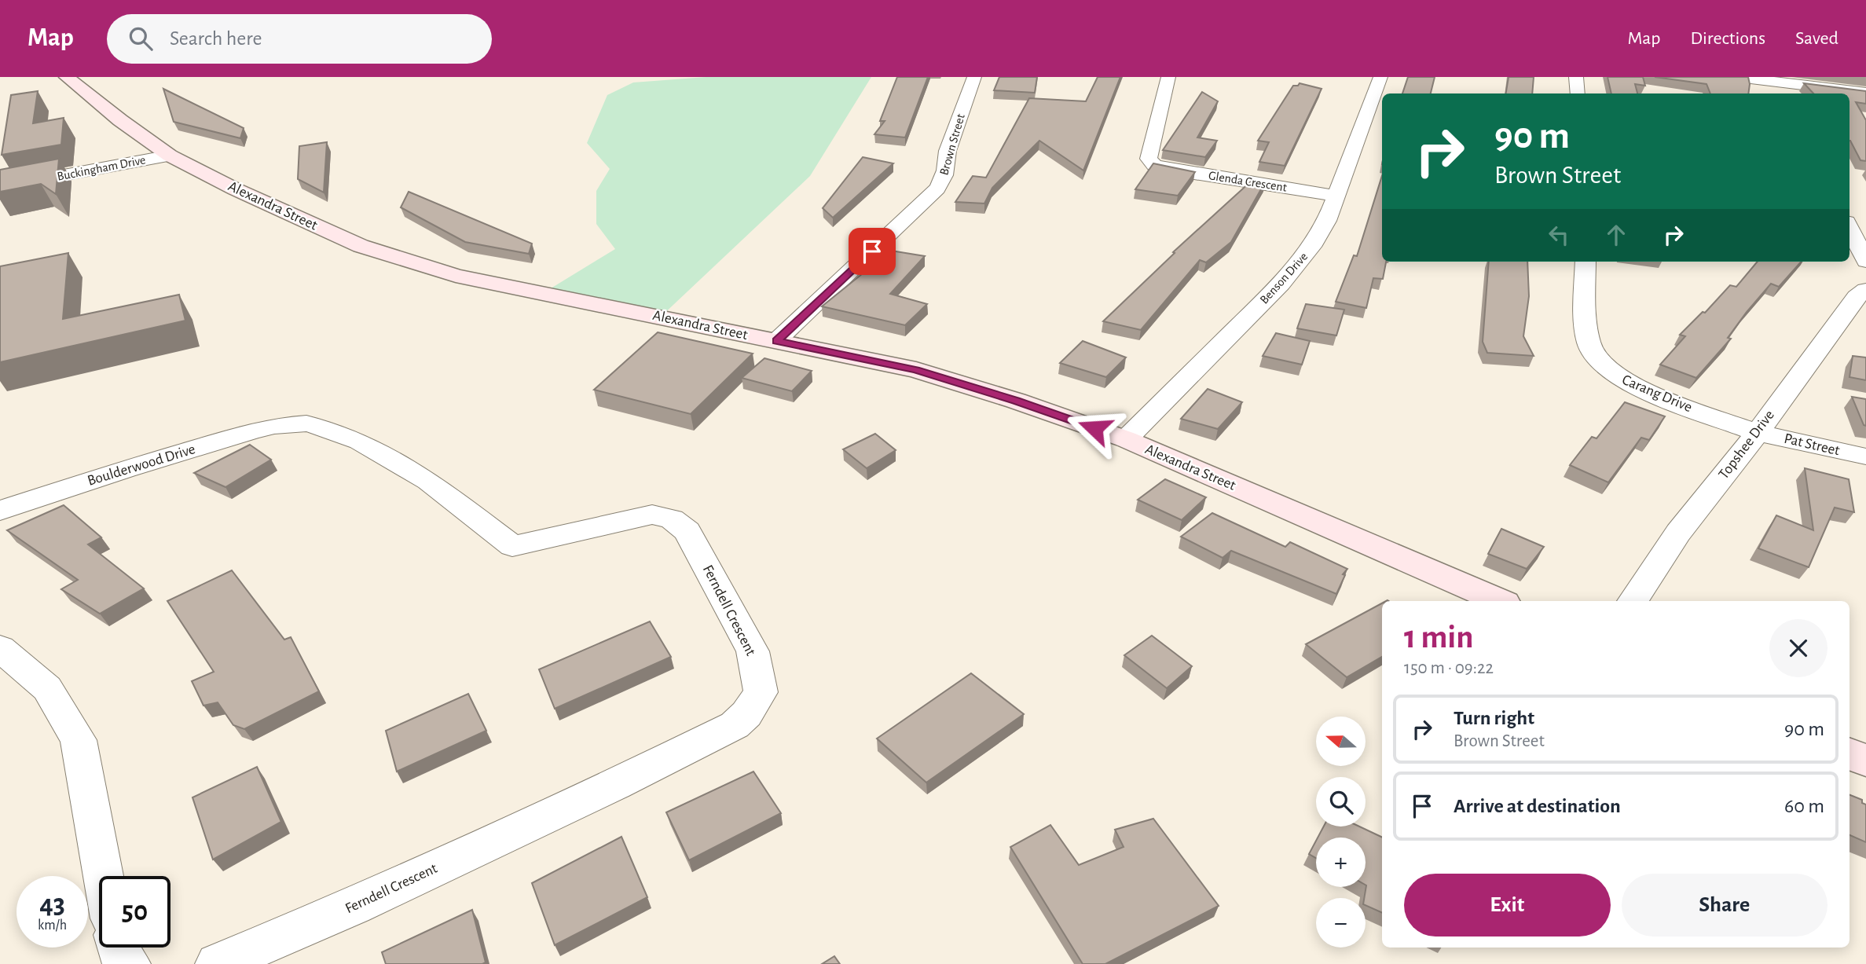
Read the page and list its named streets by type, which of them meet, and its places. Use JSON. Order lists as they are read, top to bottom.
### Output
{
  "streets": {
    "main road": ["Alexandra Street"],
    "street": [
      "Brown Street",
      "Buckingham Drive",
      "Glenda Crescent",
      "Benson Drive",
      "Carang Drive",
      "Topshee Drive",
      "Pat Street",
      "Boulderwood Drive",
      "Ferndell Crescent"
    ]
  },
  "crossings": [
    ["Brown Street", "Alexandra Street"],
    ["Buckingham Drive", "Alexandra Street"],
    ["Glenda Crescent", "Benson Drive"],
    ["Alexandra Street", "Benson Drive"],
    ["Carang Drive", "Topshee Drive"],
    ["Carang Drive", "Pat Street"],
    ["Topshee Drive", "Pat Street"],
    ["Boulderwood Drive", "Ferndell Crescent"]
  ],
  "north": "left",
  "page": {
    "header": "Map",
    "search": "Search here",
    "nav": ["Map", "Directions", "Saved"],
    "turn": ["90 m", "Brown Street"],
    "heading": ["1 min", "150 m · 09:22"],
    "list": [
      {
        "name": "Turn right",
        "note": "Brown Street",
        "value": "90 m"
      },
      {
        "name": "Arrive at destination",
        "value": "60 m"
      }
    ],
    "map_buttons": ["+", "−"],
    "buttons": ["Exit", "Share"],
    "speed": "43 km/h",
    "limit": "50"
  }
}
